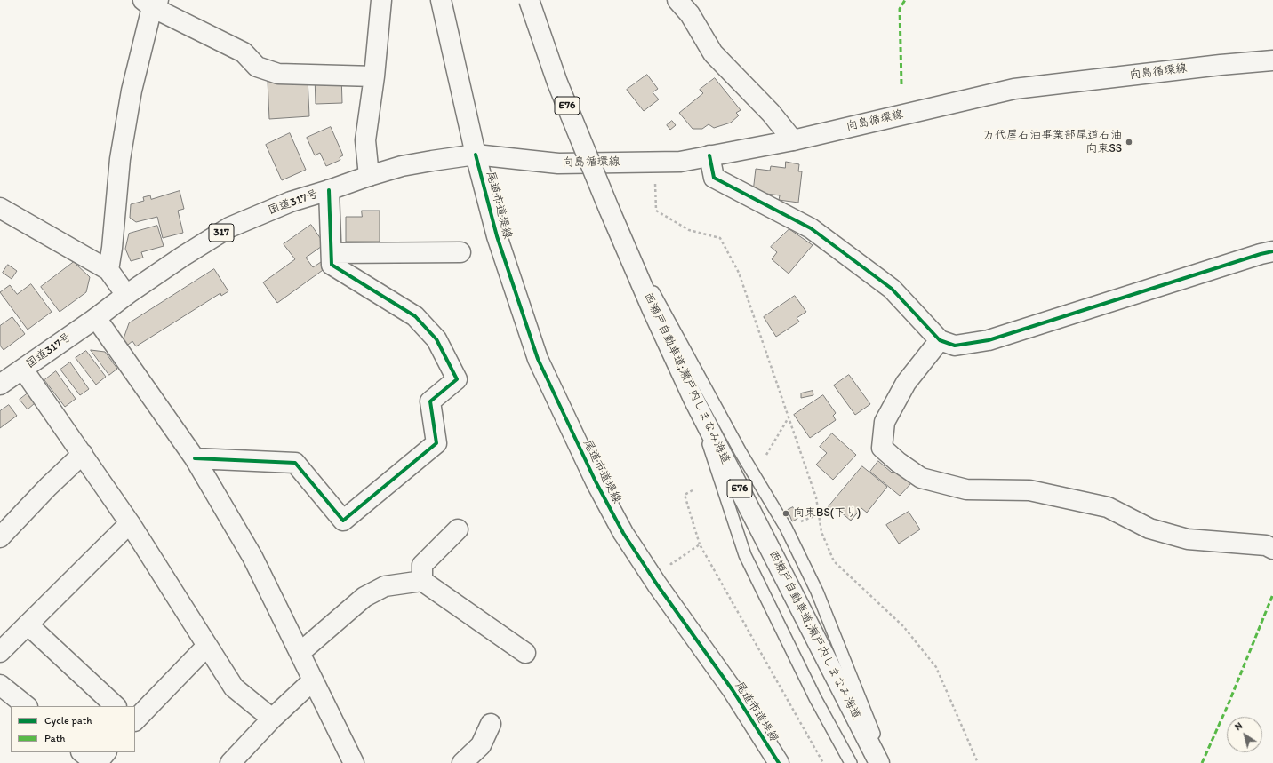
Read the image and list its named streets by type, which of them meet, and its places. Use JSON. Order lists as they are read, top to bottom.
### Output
{
  "streets": {
    "main road": [
      "向島循環線",
      "E76",
      "国道317号",
      "尾道市道堤線",
      "317",
      "西瀬戸自動車道;瀬戸内しまなみ海道"
    ]
  },
  "crossings": [
    ["向島循環線", "国道317号"],
    ["向島循環線", "尾道市道堤線"],
    ["国道317号", "尾道市道堤線"]
  ],
  "places": ["万代屋石油事業部尾道石油 向東SS", "向東BS(下り)"],
  "legend": ["Cycle path", "Path"],
  "north": "top left"
}
